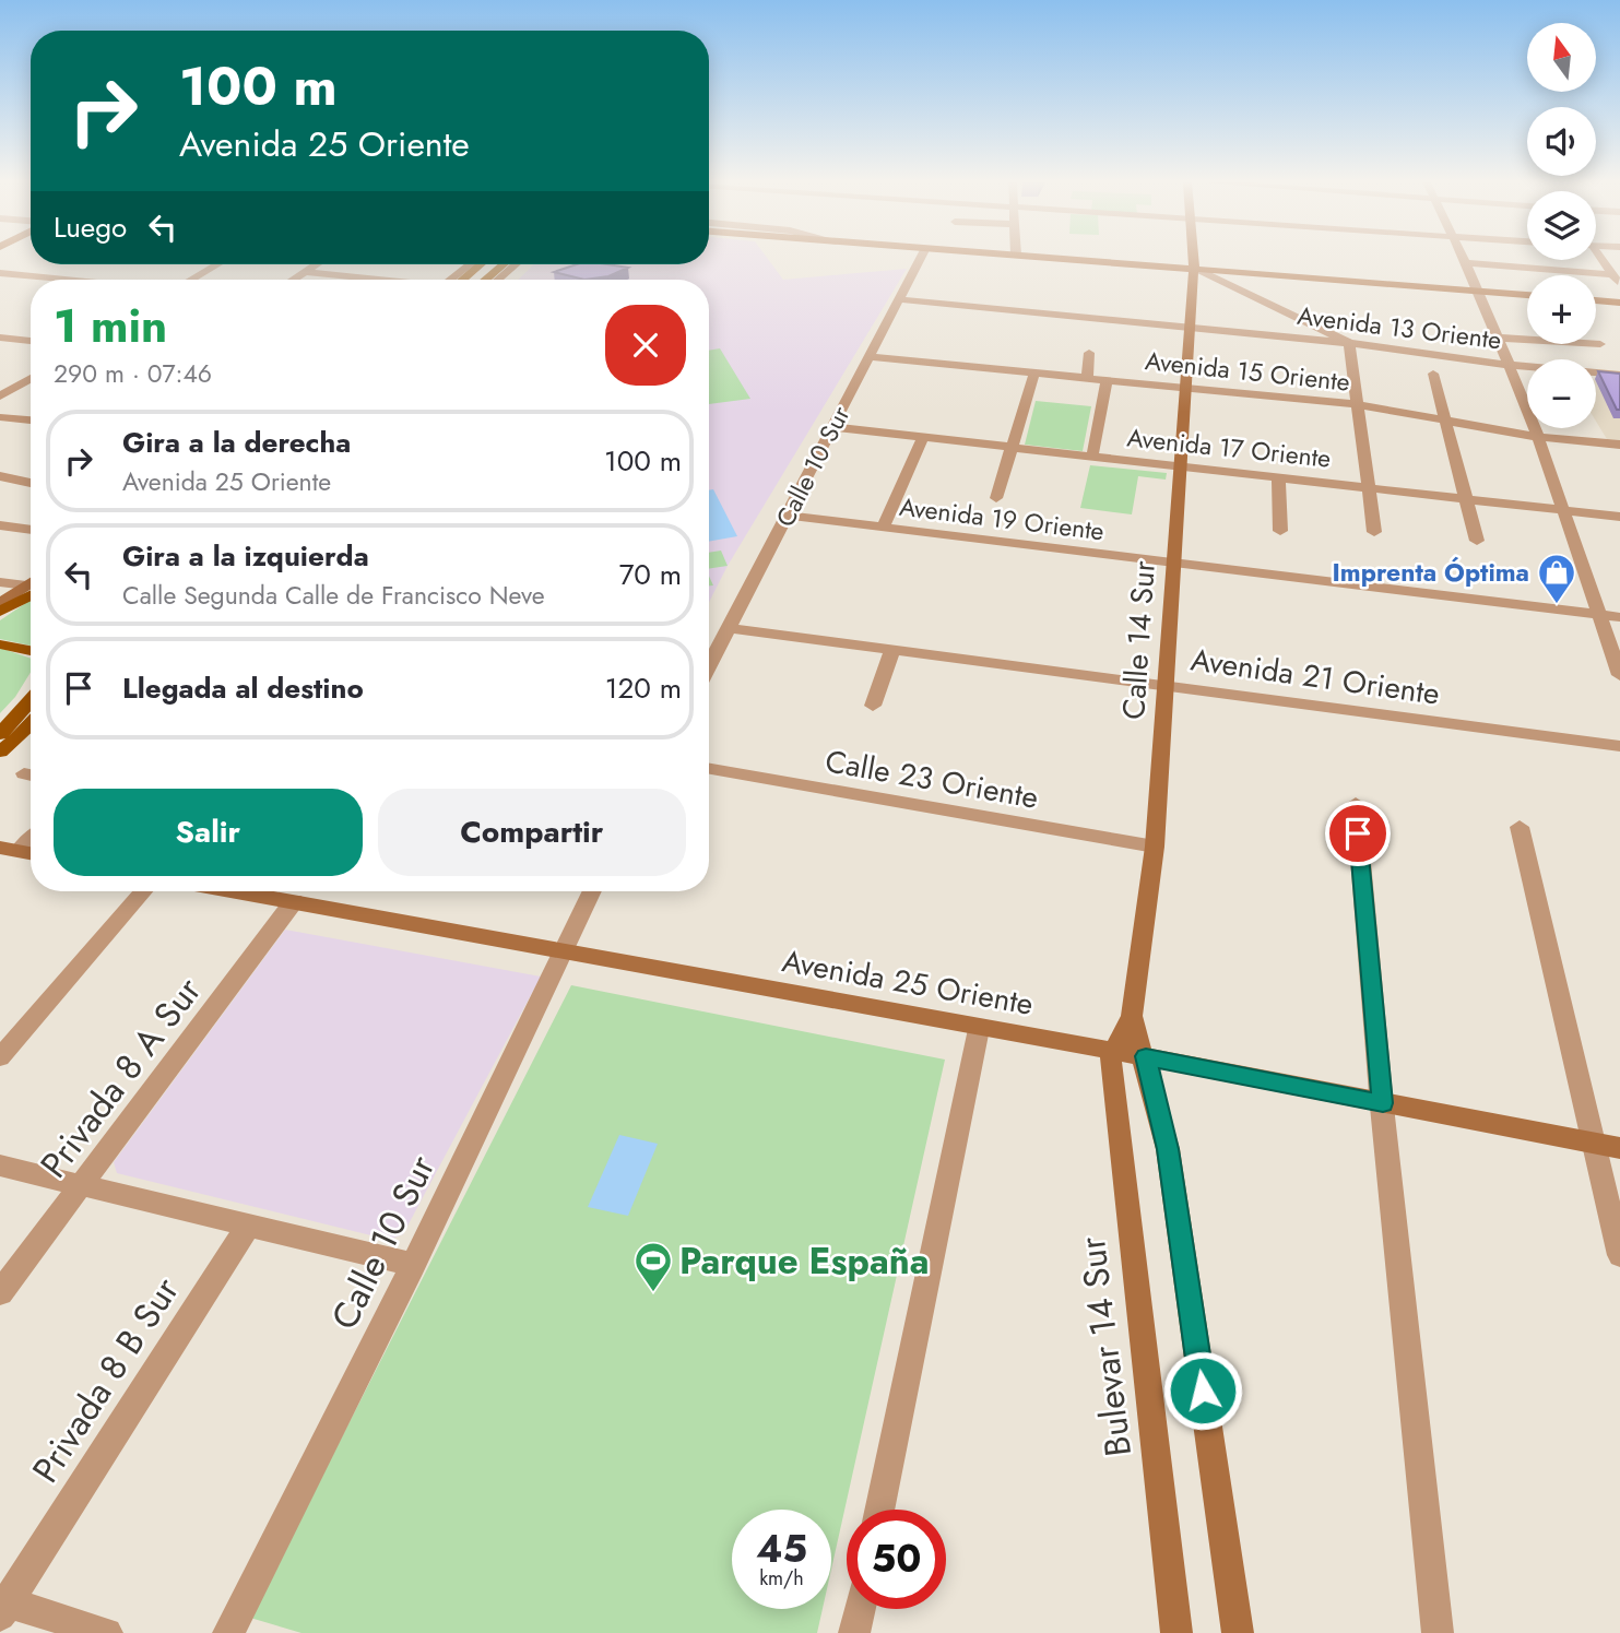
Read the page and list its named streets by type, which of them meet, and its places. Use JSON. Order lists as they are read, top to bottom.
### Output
{
  "streets": {
    "main road": ["Calle 14 Sur", "Avenida 25 Oriente", "Bulevar 14 Sur"],
    "street": [
      "Avenida 13 Oriente",
      "Avenida 15 Oriente",
      "Avenida 17 Oriente",
      "Calle 10 Sur",
      "Avenida 19 Oriente",
      "Avenida 21 Oriente",
      "Calle 23 Oriente",
      "Privada 8 A Sur",
      "Privada 8 B Sur"
    ]
  },
  "crossings": [
    ["Avenida 13 Oriente", "Calle 10 Sur"],
    ["Avenida 13 Oriente", "Calle 14 Sur"],
    ["Avenida 15 Oriente", "Calle 10 Sur"],
    ["Avenida 15 Oriente", "Calle 14 Sur"],
    ["Avenida 17 Oriente", "Calle 10 Sur"],
    ["Avenida 17 Oriente", "Calle 14 Sur"],
    ["Calle 10 Sur", "Avenida 19 Oriente"],
    ["Calle 10 Sur", "Avenida 21 Oriente"],
    ["Calle 10 Sur", "Avenida 25 Oriente"],
    ["Avenida 19 Oriente", "Calle 14 Sur"],
    ["Calle 14 Sur", "Avenida 21 Oriente"],
    ["Calle 14 Sur", "Calle 23 Oriente"],
    ["Calle 14 Sur", "Avenida 25 Oriente"],
    ["Calle 14 Sur", "Bulevar 14 Sur"],
    ["Avenida 25 Oriente", "Privada 8 A Sur"],
    ["Avenida 25 Oriente", "Bulevar 14 Sur"]
  ],
  "places": {
    "shop": ["Imprenta Óptima"],
    "sports": ["Parque España"]
  },
  "north": "top",
  "page": {
    "map_buttons": ["+", "−"],
    "turn": ["100 m", "Avenida 25 Oriente"],
    "then": "Luego",
    "heading": ["1 min", "290 m · 07:46"],
    "list": [
      {
        "name": "Gira a la derecha",
        "note": "Avenida 25 Oriente",
        "value": "100 m"
      },
      {
        "name": "Gira a la izquierda",
        "note": "Calle Segunda Calle de Francisco Neve",
        "value": "70 m"
      },
      {
        "name": "Llegada al destino",
        "value": "120 m"
      }
    ],
    "buttons": ["Salir", "Compartir"],
    "speed": "45 km/h",
    "limit": "50"
  }
}
